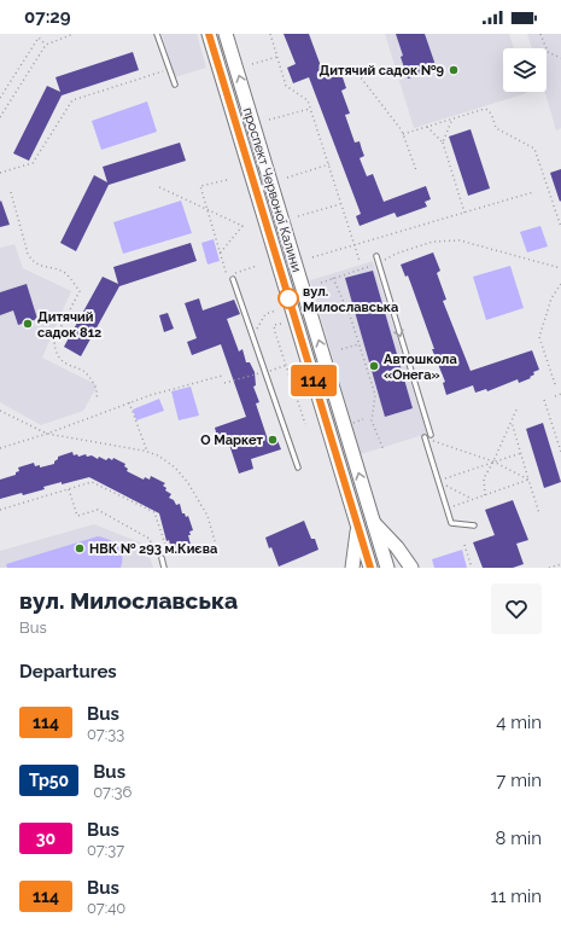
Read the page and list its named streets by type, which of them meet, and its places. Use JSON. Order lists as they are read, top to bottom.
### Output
{
  "streets": {
    "main road": ["проспект Червоної Калини"]
  },
  "places": [
    "Дитячий садок №9",
    "вул. Милославська",
    "Дитячий садок 812",
    "Автошкола «Онега»",
    "О Маркет",
    "НВК № 293 м.Києва"
  ],
  "lines": ["bus line 114"],
  "page": {
    "status": "07:29",
    "on_map": "114",
    "heading": [
      ["вул. Милославська", "Bus"],
      "Departures"
    ],
    "list": [
      {
        "mark": "114",
        "name": "Bus",
        "note": "07:33",
        "value": "4 min"
      },
      {
        "mark": "Тр50",
        "name": "Bus",
        "note": "07:36",
        "value": "7 min"
      },
      {
        "mark": "30",
        "name": "Bus",
        "note": "07:37",
        "value": "8 min"
      },
      {
        "mark": "114",
        "name": "Bus",
        "note": "07:40",
        "value": "11 min"
      }
    ]
  }
}
